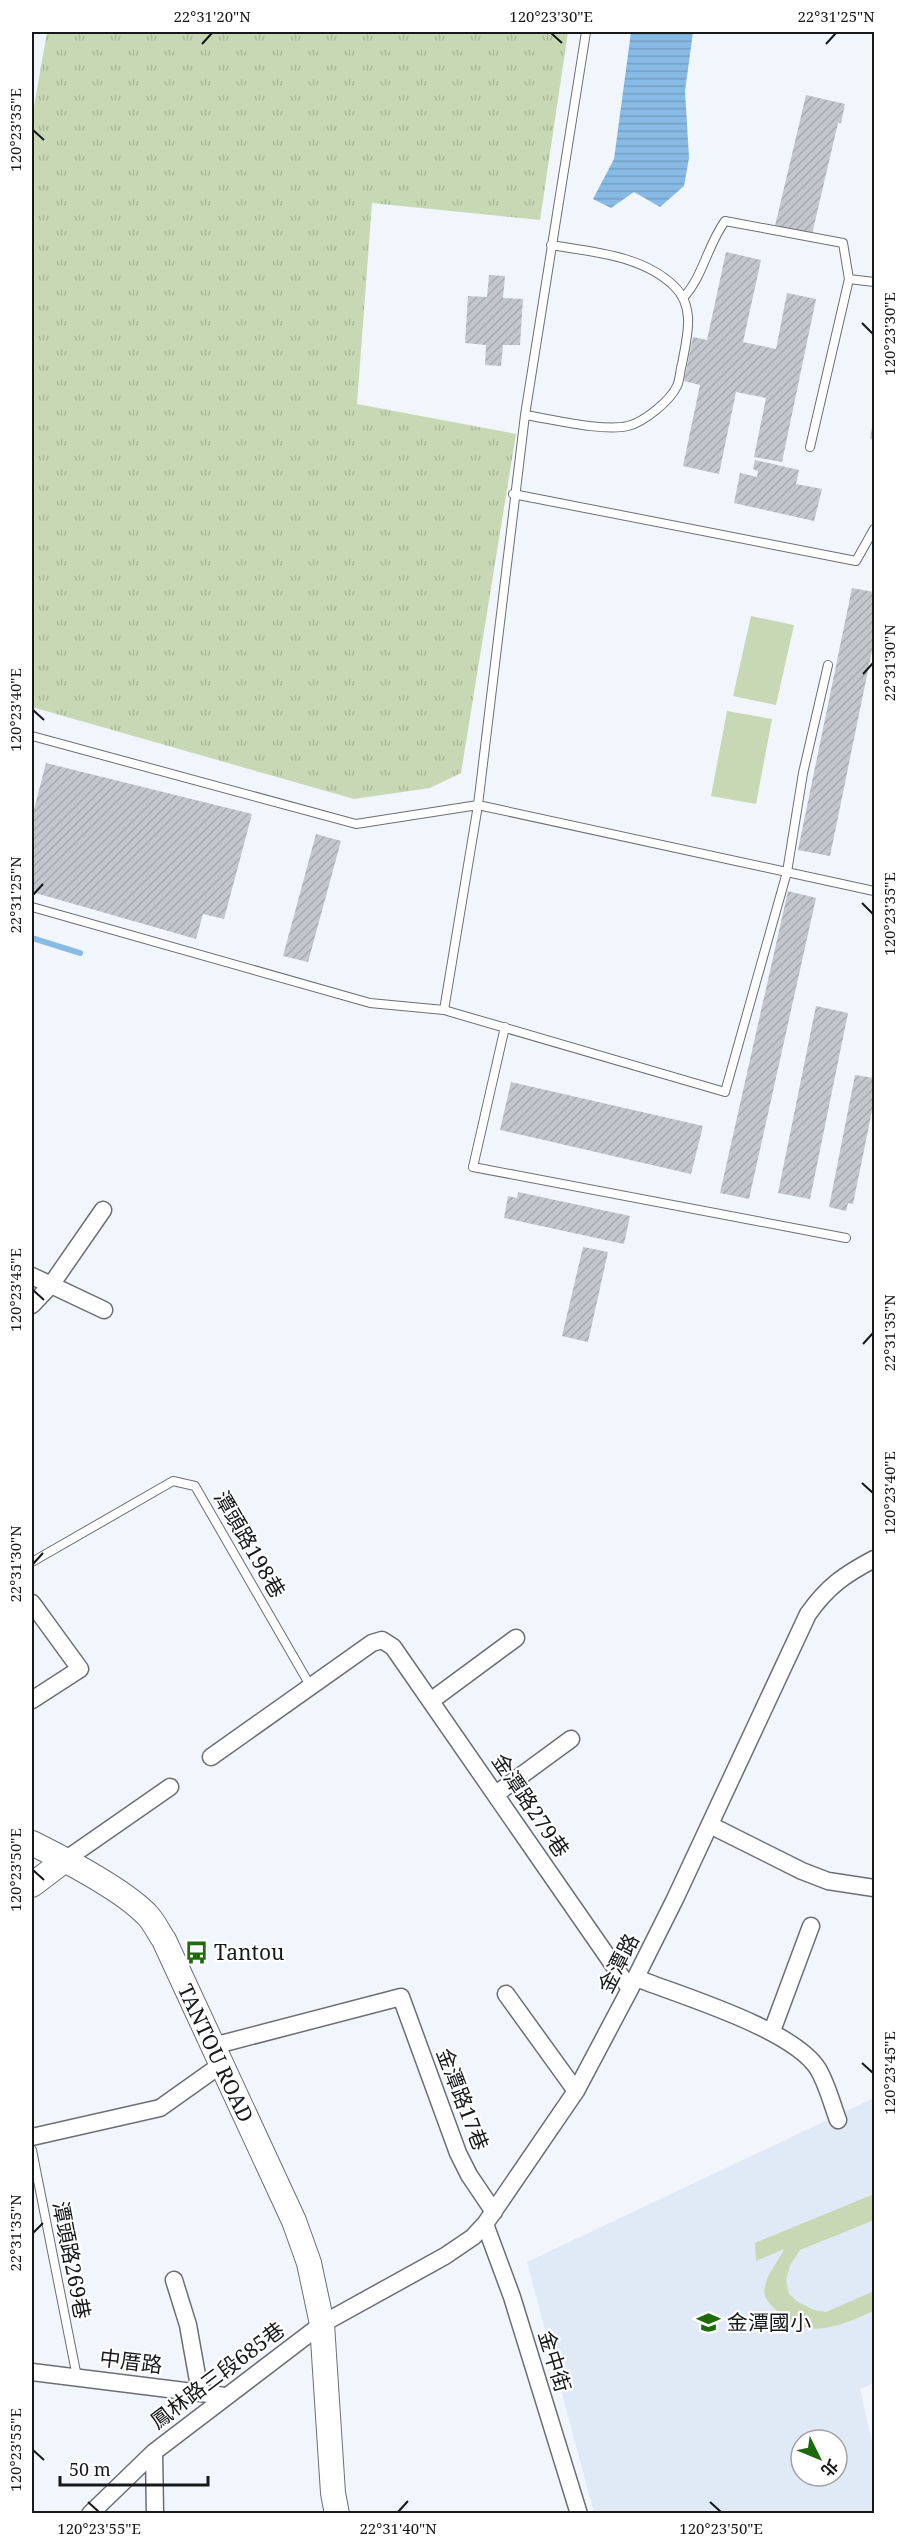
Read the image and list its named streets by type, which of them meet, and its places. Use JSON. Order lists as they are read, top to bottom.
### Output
{
  "streets": {
    "street": [
      "金潭路279巷",
      "金潭路",
      "TANTOU ROAD",
      "金潭路17巷",
      "中厝路",
      "金中街",
      "鳳林路三段685巷"
    ],
    "lane": ["潭頭路198巷", "潭頭路269巷"]
  },
  "crossings": [
    ["潭頭路198巷", "金潭路279巷"],
    ["金潭路279巷", "金潭路"],
    ["金潭路", "TANTOU ROAD"],
    ["金潭路", "金潭路17巷"],
    ["金潭路", "金中街"],
    ["金潭路", "鳳林路三段685巷"],
    ["TANTOU ROAD", "金潭路17巷"],
    ["TANTOU ROAD", "鳳林路三段685巷"],
    ["金潭路17巷", "金中街"],
    ["潭頭路269巷", "中厝路"],
    ["中厝路", "鳳林路三段685巷"]
  ],
  "places": {
    "bus stop": ["Tantou"],
    "school or university": ["金潭國小"]
  },
  "scale_bar": "50 m",
  "north": "bottom right",
  "coordinates": [
    "22°31'20\"N",
    "120°23'30\"E",
    "22°31'25\"N",
    "120°23'35\"E",
    "22°31'30\"N",
    "120°23'40\"E",
    "120°23'45\"E",
    "22°31'35\"N",
    "120°23'50\"E",
    "120°23'55\"E",
    "22°31'40\"N"
  ]
}
